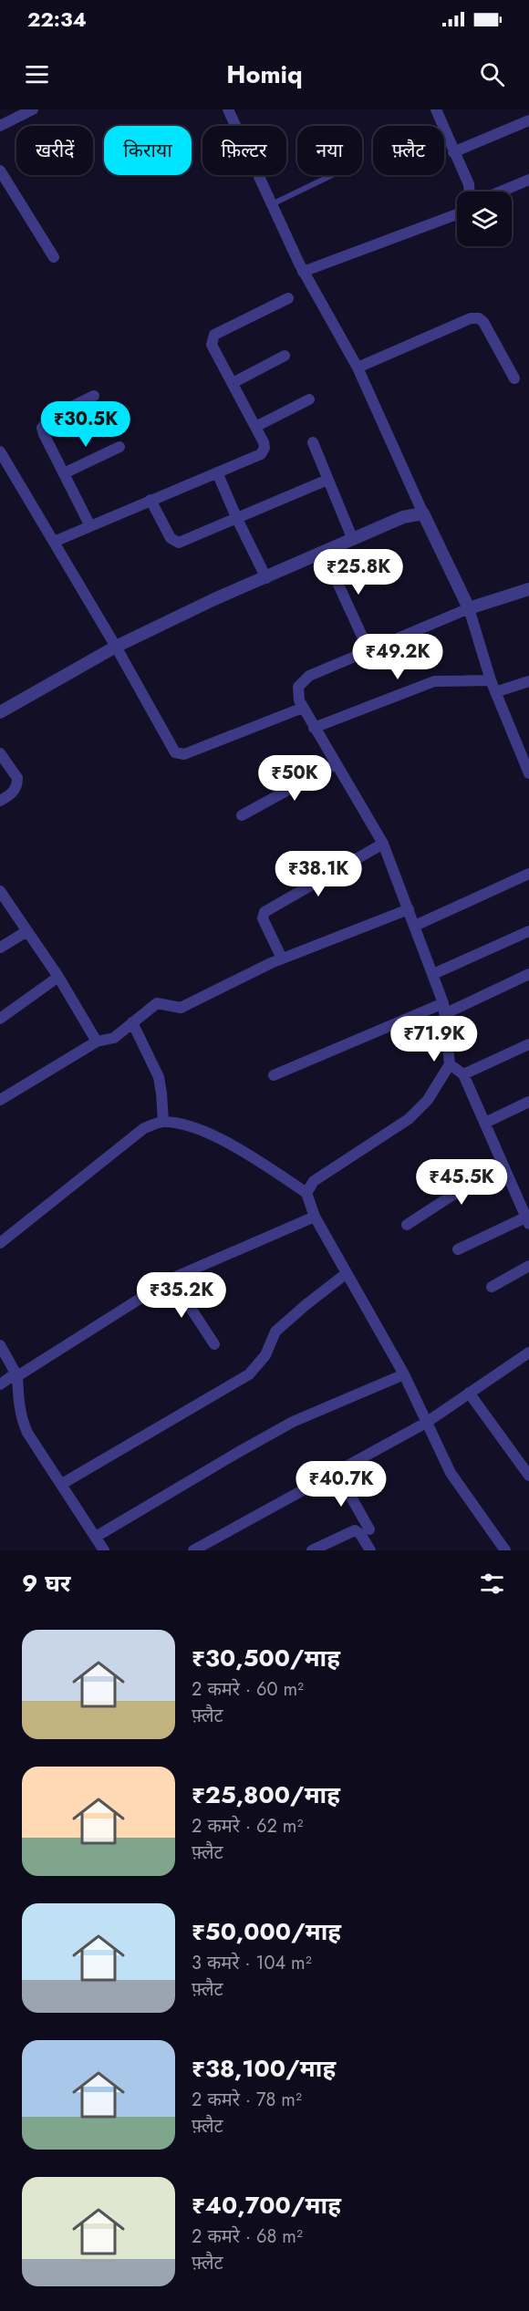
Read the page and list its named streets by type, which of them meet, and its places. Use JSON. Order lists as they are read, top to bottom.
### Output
{
  "page": {
    "status": "22:34",
    "header": "Homiq",
    "chip": [
      "खरीदें",
      "किराया",
      "फ़िल्टर",
      "नया",
      "फ़्लैट"
    ],
    "price": [
      "₹30.5K",
      "₹25.8K",
      "₹49.2K",
      "₹50K",
      "₹38.1K",
      "₹71.9K",
      "₹45.5K",
      "₹35.2K",
      "₹40.7K"
    ],
    "heading": "9 घर",
    "list": [
      {
        "name": "₹30,500/माह",
        "note": "2 कमरे · 60 m² · फ़्लैट"
      },
      {
        "name": "₹25,800/माह",
        "note": "2 कमरे · 62 m² · फ़्लैट"
      },
      {
        "name": "₹50,000/माह",
        "note": "3 कमरे · 104 m² · फ़्लैट"
      },
      {
        "name": "₹38,100/माह",
        "note": "2 कमरे · 78 m² · फ़्लैट"
      },
      {
        "name": "₹40,700/माह",
        "note": "2 कमरे · 68 m² · फ़्लैट"
      }
    ]
  }
}
